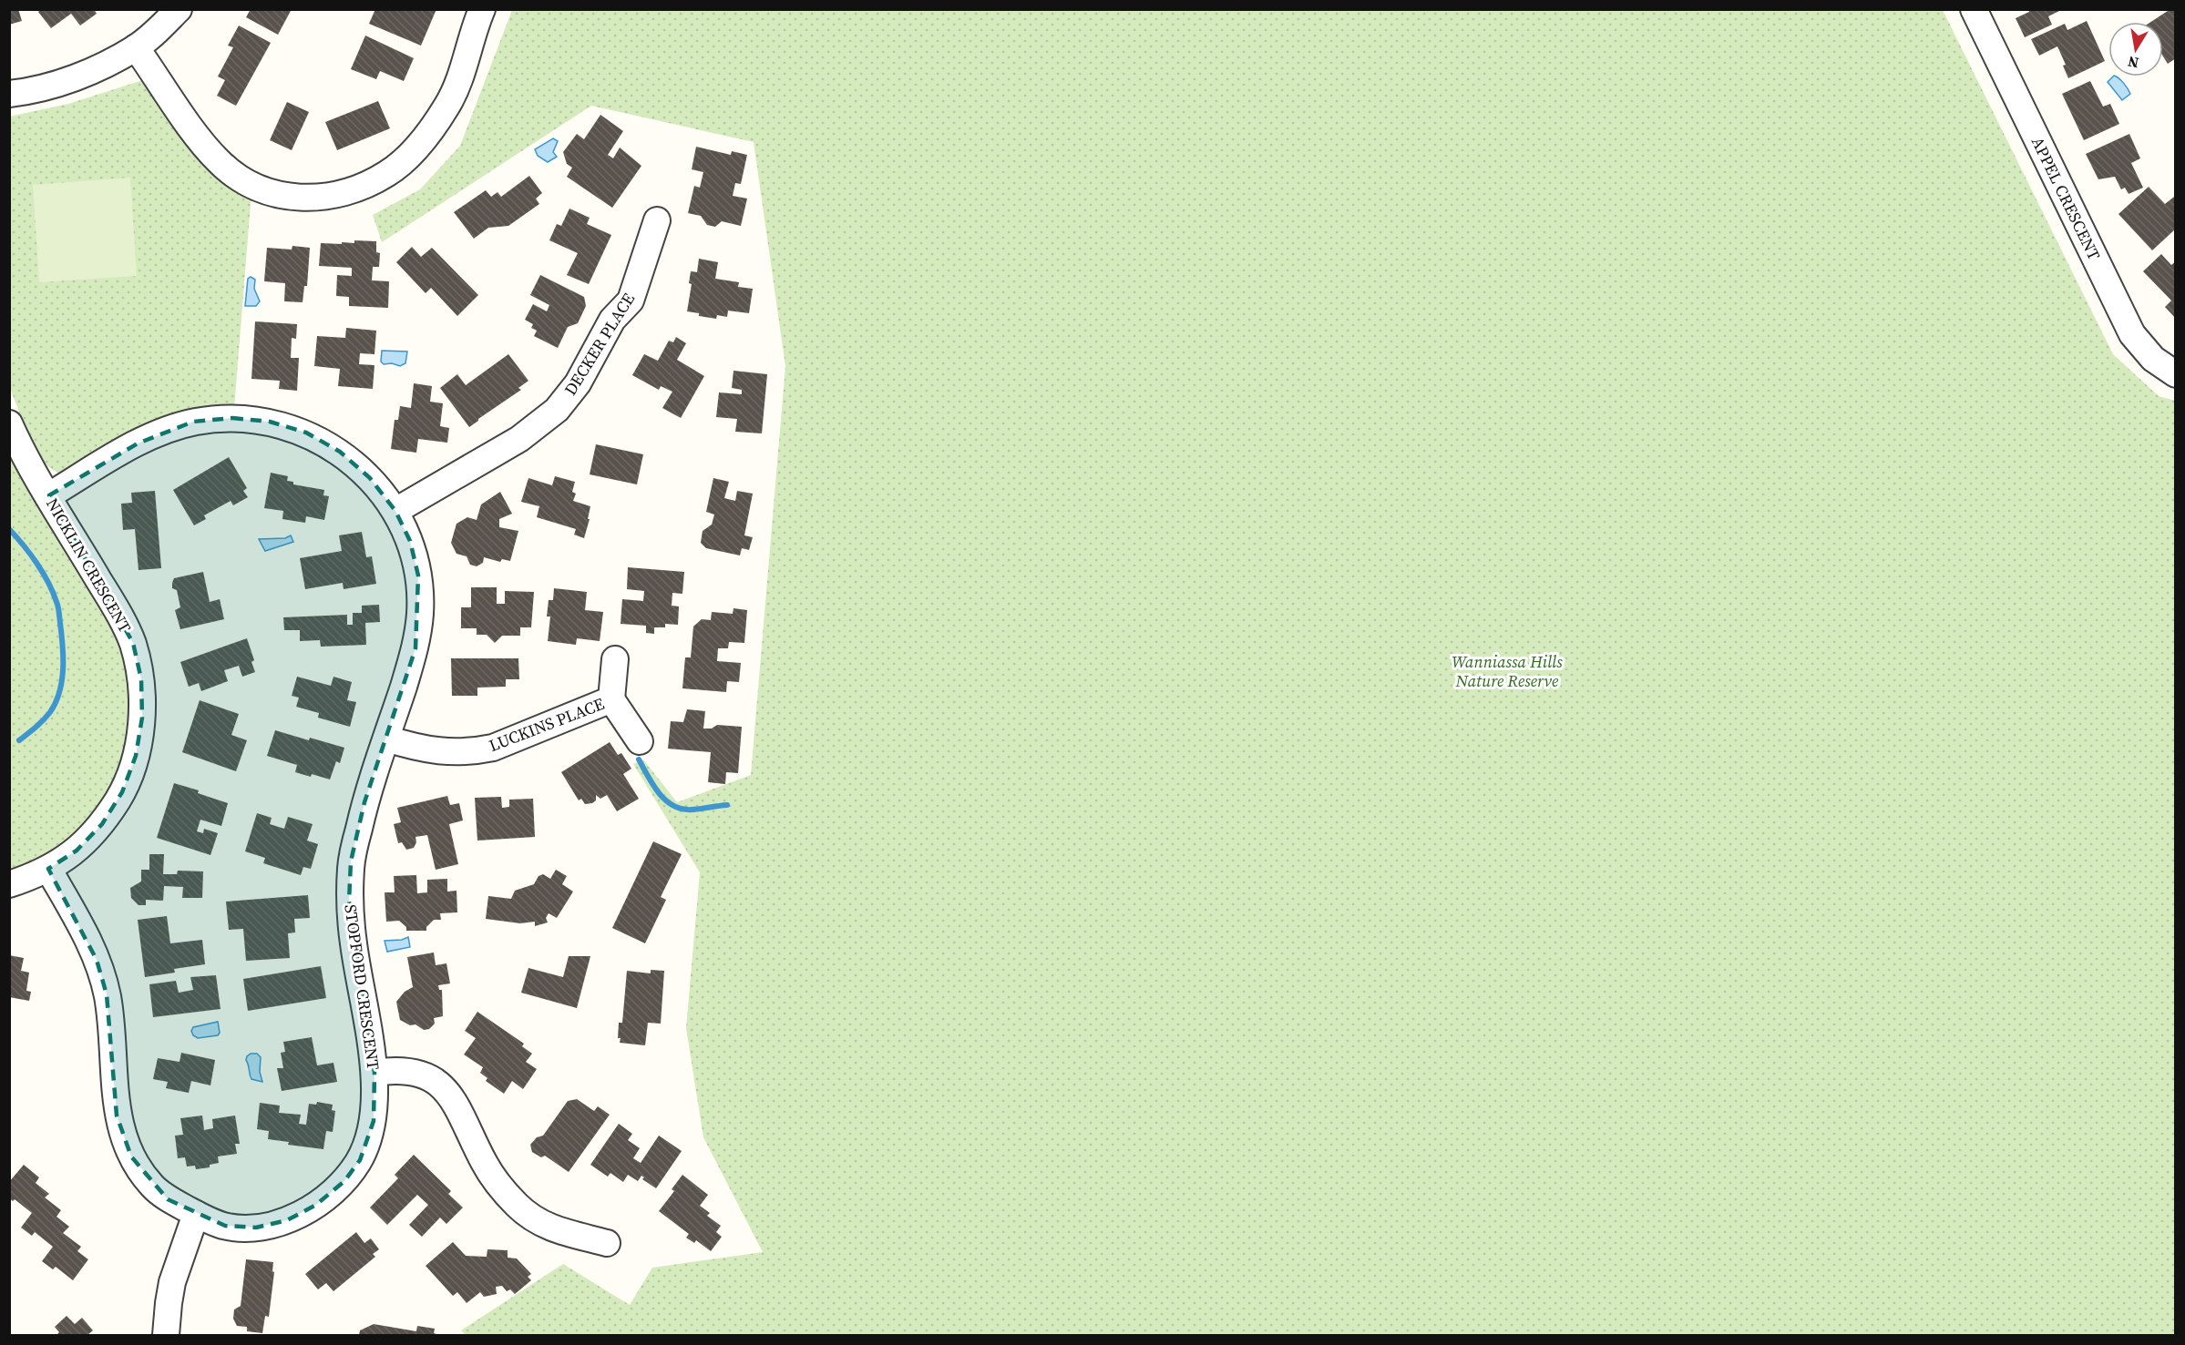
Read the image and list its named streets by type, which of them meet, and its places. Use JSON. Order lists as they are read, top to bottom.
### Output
{
  "streets": {
    "street": [
      "APPEL CRESCENT",
      "DECKER PLACE",
      "NICKLIN CRESCENT",
      "LUCKINS PLACE",
      "STOPFORD CRESCENT"
    ]
  },
  "crossings": [
    ["DECKER PLACE", "STOPFORD CRESCENT"],
    ["NICKLIN CRESCENT", "STOPFORD CRESCENT"],
    ["LUCKINS PLACE", "STOPFORD CRESCENT"]
  ],
  "parks": ["Wanniassa Hills Nature Reserve"],
  "north": "bottom"
}
